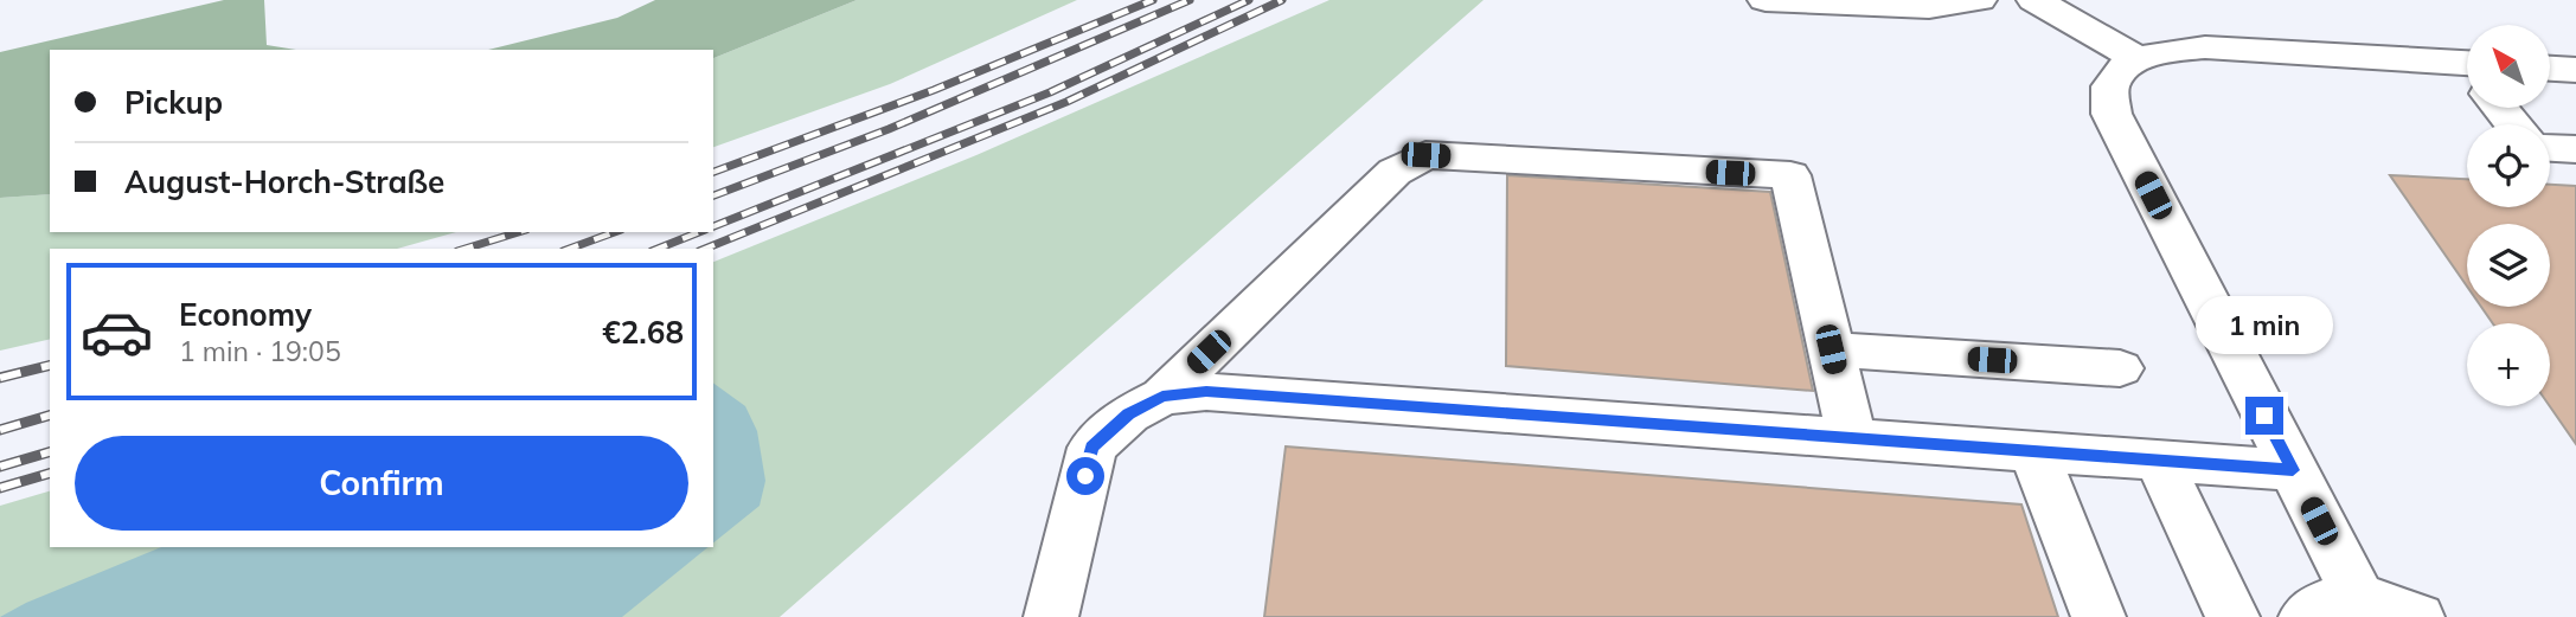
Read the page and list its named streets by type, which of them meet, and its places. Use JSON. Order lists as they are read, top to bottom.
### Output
{
  "north": "top left",
  "page": {
    "map_buttons": "+",
    "banner": ["Pickup", "August-Horch-Straße"],
    "list": [
      {
        "name": "Economy",
        "note": "1 min · 19:05",
        "value": "€2.68"
      }
    ],
    "bubble": "1 min",
    "buttons": "Confirm"
  }
}
